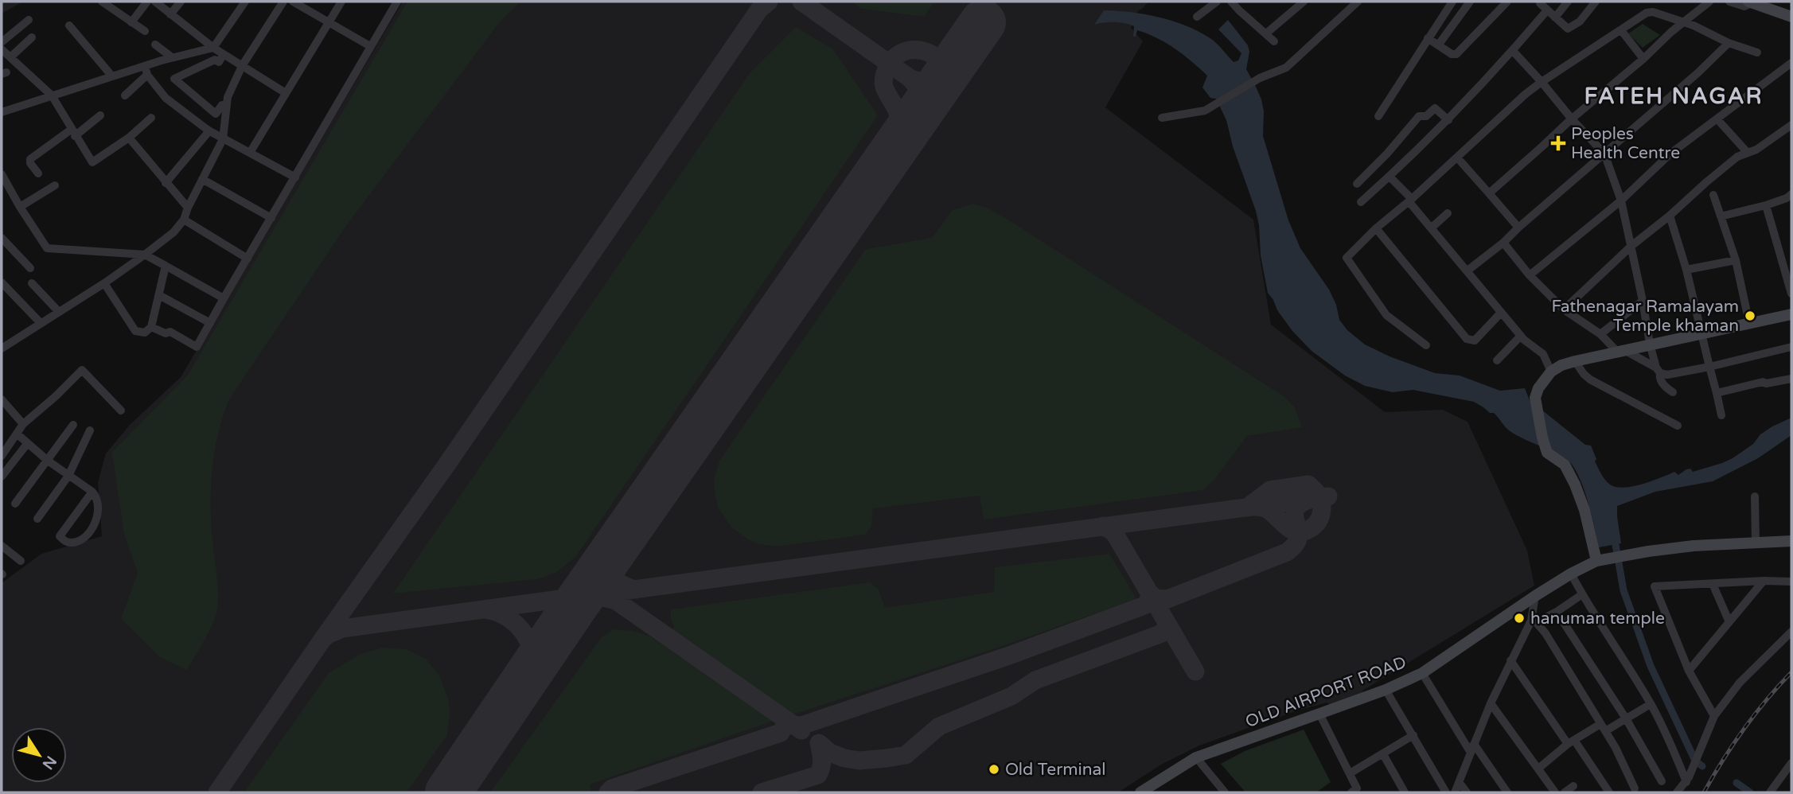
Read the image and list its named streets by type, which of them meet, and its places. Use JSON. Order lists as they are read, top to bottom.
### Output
{
  "streets": {
    "main road": ["OLD AIRPORT ROAD"]
  },
  "districts": ["FATEH NAGAR"],
  "places": {
    "health": ["Peoples Health Centre"],
    "other": ["Fathenagar Ramalayam Temple khaman", "hanuman temple", "Old Terminal"]
  },
  "north": "bottom right"
}
